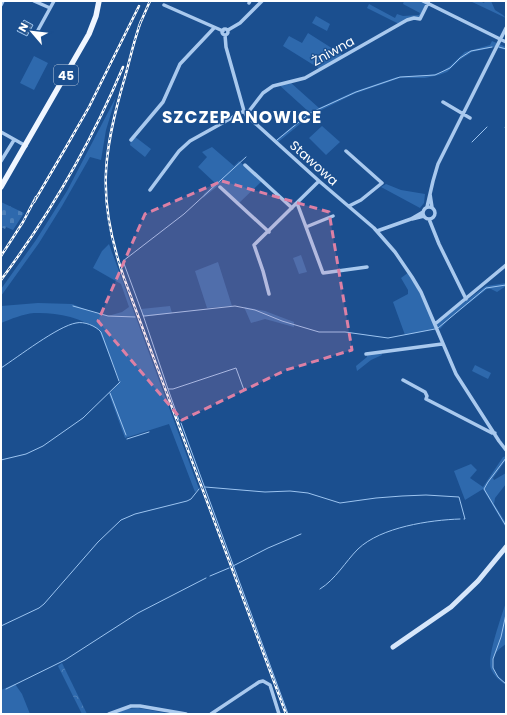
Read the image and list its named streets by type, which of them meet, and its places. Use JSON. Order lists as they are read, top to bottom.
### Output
{
  "streets": {
    "main road": ["45"],
    "street": ["Żniwna", "Stawowa"]
  },
  "crossings": [
    ["Żniwna", "Stawowa"]
  ],
  "districts": ["SZCZEPANOWICE"],
  "north": "top left"
}
